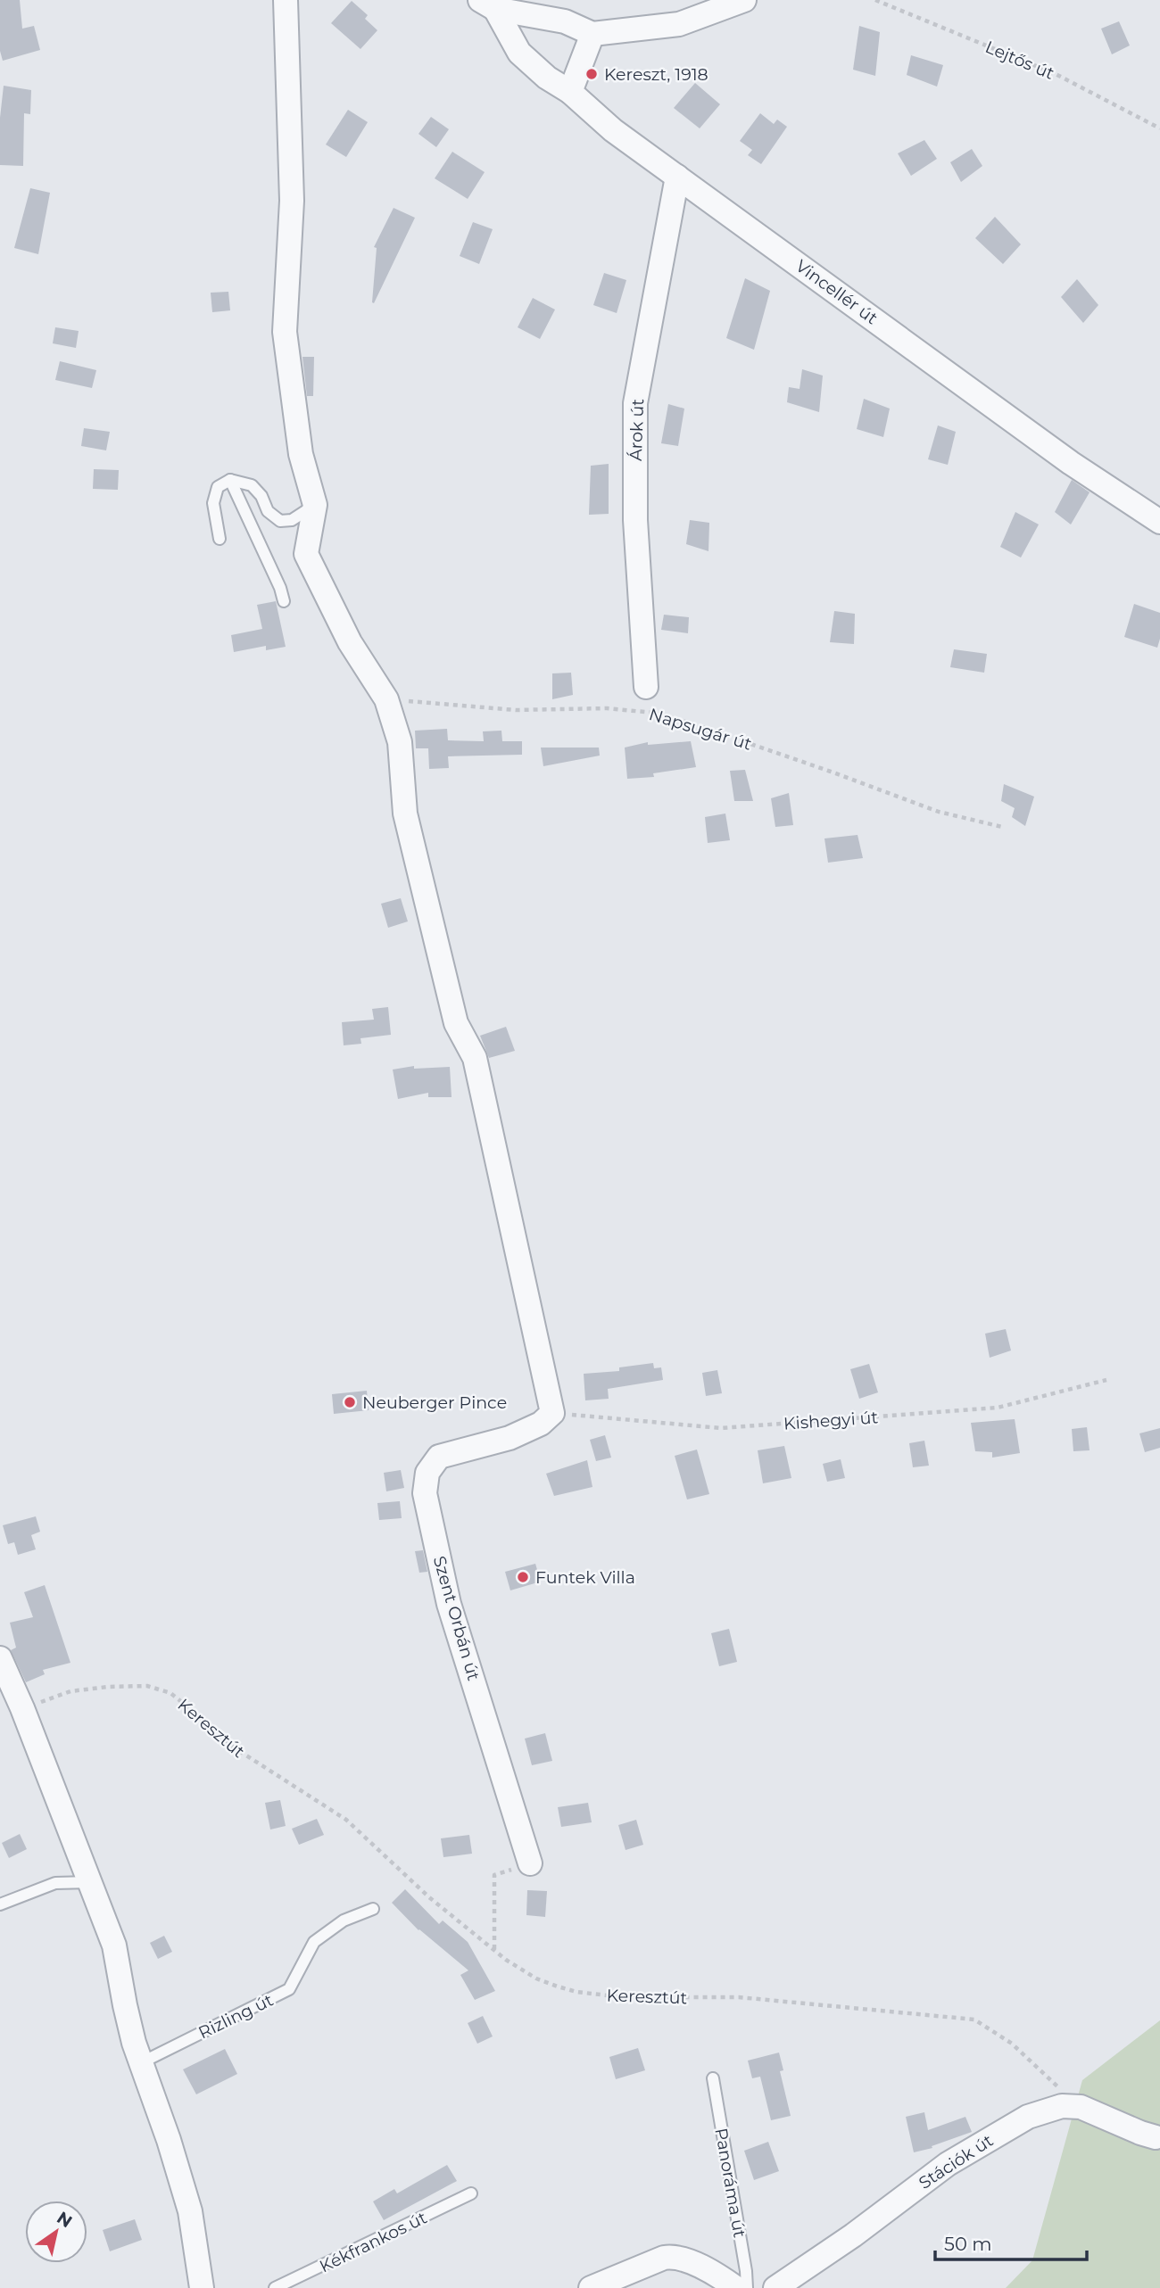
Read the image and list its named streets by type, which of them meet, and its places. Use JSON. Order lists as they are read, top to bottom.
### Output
{
  "streets": {
    "street": [
      "Vincellér út",
      "Árok út",
      "Szent Orbán út",
      "Stációk út"
    ],
    "lane": ["Rizling út", "Panoráma út", "Kékfrankos út"],
    "path": [
      "Lejtős út",
      "Napsugár út",
      "Kishegyi út",
      "Keresztút"
    ]
  },
  "crossings": [
    ["Vincellér út", "Árok út"],
    ["Kishegyi út", "Szent Orbán út"],
    ["Keresztút", "Stációk út"]
  ],
  "places": ["Kereszt, 1918", "Neuberger Pince", "Funtek Villa"],
  "scale_bar": "50 m",
  "north": "top right"
}
